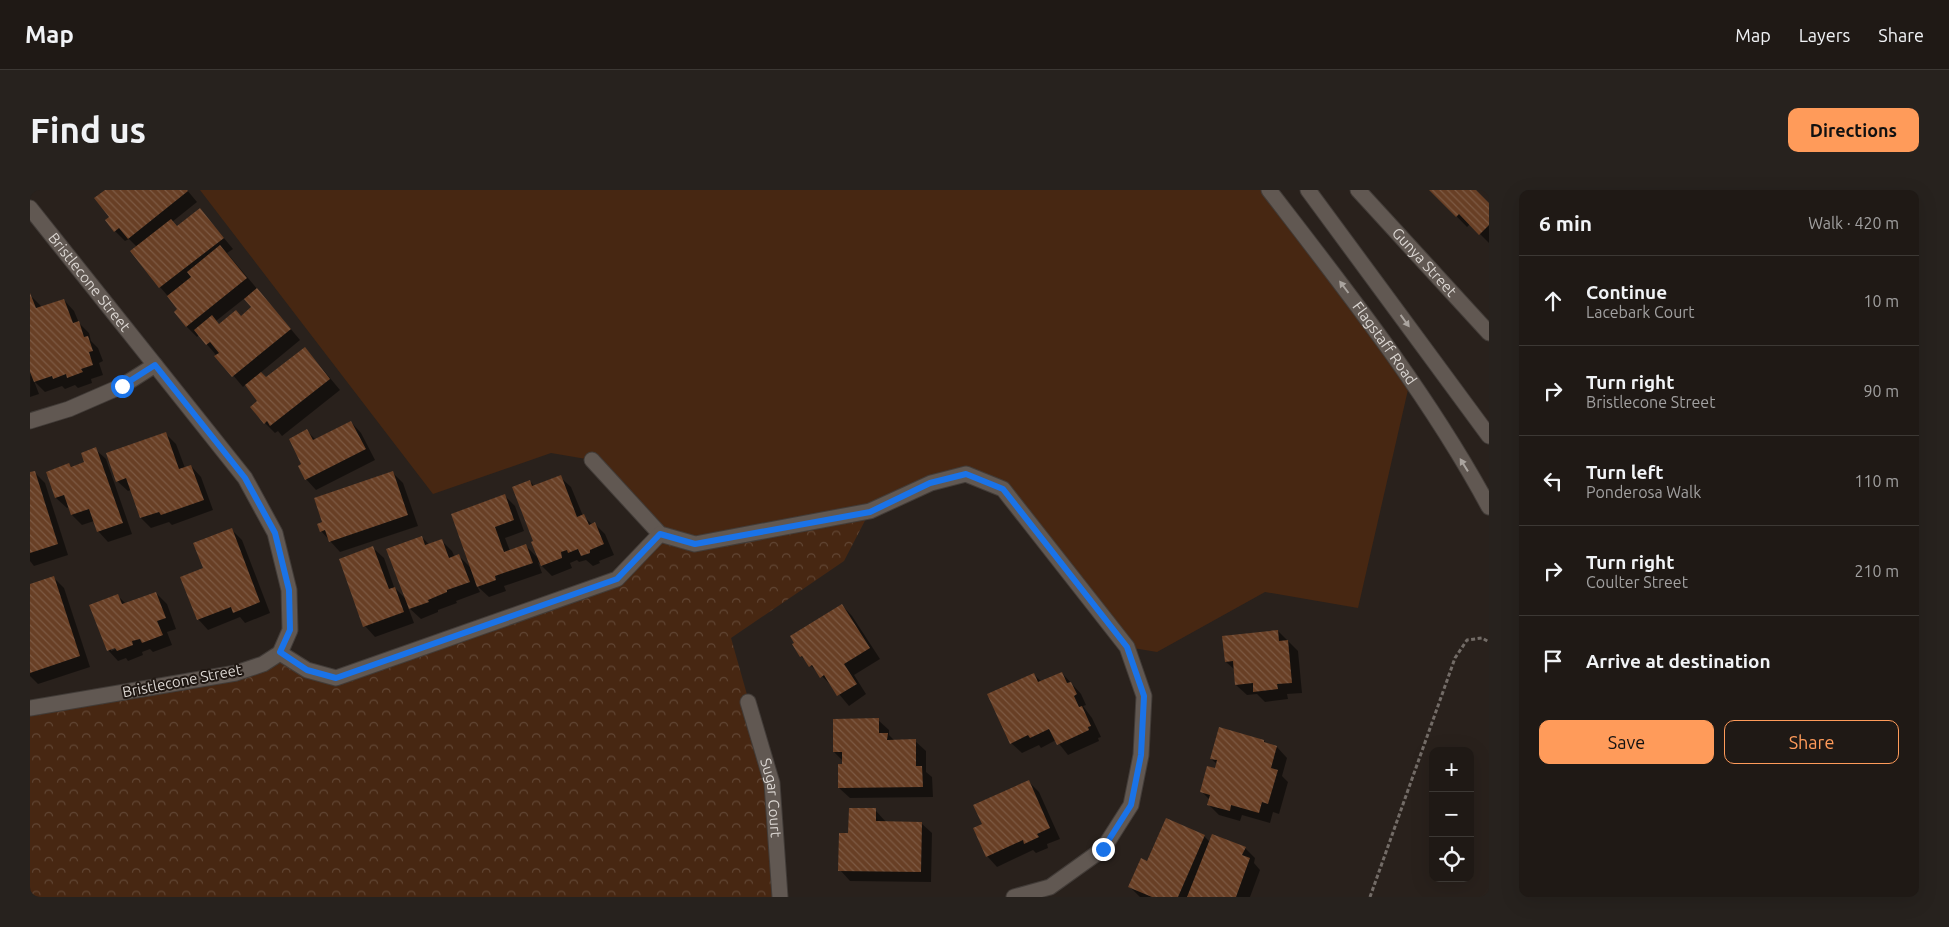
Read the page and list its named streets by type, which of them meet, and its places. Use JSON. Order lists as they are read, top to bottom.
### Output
{
  "streets": {
    "street": [
      "Gunya Street",
      "Bristlecone Street",
      "Flagstaff Road",
      "Sugar Court"
    ]
  },
  "page": {
    "header": "Map",
    "nav": ["Map", "Layers", "Share"],
    "buttons": [
      "Directions",
      ["Save", "Share"]
    ],
    "title": "Find us",
    "heading": ["6 min", "Walk · 420 m"],
    "list": [
      ["Continue", "Lacebark Court", "10 m"],
      ["Turn right", "Bristlecone Street", "90 m"],
      ["Turn left", "Ponderosa Walk", "110 m"],
      ["Turn right", "Coulter Street", "210 m"],
      "Arrive at destination"
    ],
    "map_buttons": ["+", "−"]
  }
}
